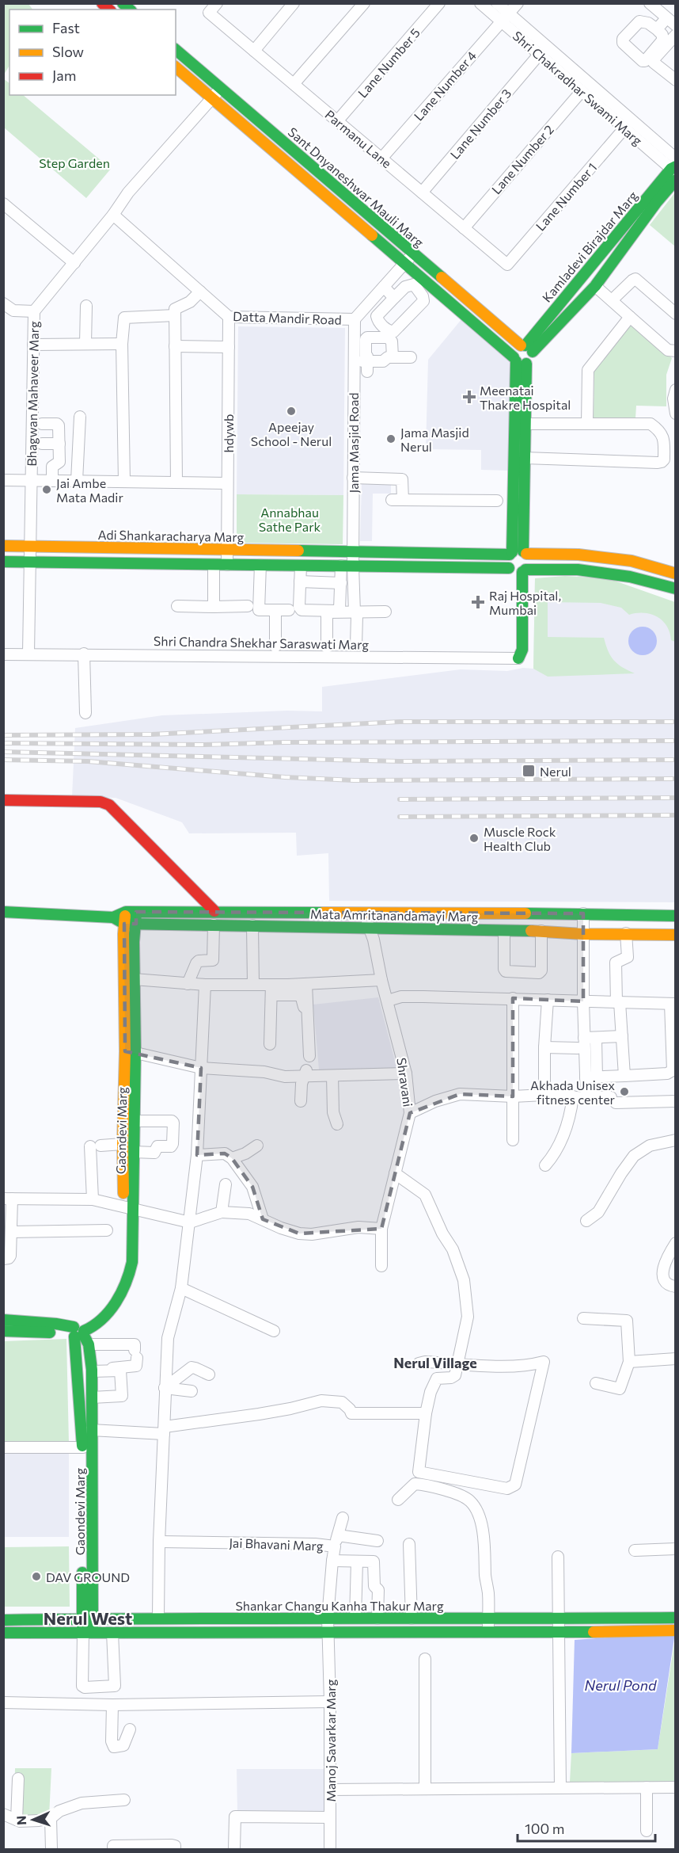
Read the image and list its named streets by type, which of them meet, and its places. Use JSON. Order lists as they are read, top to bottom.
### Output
{
  "streets": {
    "street": [
      "Lane Number 5",
      "Lane Number 4",
      "Shri Chakradhar Swami Marg",
      "Lane Number 3",
      "Parmanu Lane",
      "Lane Number 2",
      "Sant Dnyaneshwar Mauli Marg",
      "Lane Number 1",
      "Kamladevi Birajdar Marg",
      "Datta Mandir Road",
      "Bhagwan Mahaveer Marg",
      "hdywb",
      "Jama Masjid Road",
      "Adi Shankaracharya Marg",
      "Shri Chandra Shekhar Saraswati Marg",
      "Mata Amritanandamayi Marg",
      "Shravani",
      "Gaondevi Marg",
      "Jai Bhavani Marg",
      "Shankar Changu Kanha Thakur Marg",
      "Manoj Savarkar Marg"
    ]
  },
  "crossings": [
    ["Lane Number 5", "Parmanu Lane"],
    ["Lane Number 4", "Shri Chakradhar Swami Marg"],
    ["Lane Number 4", "Parmanu Lane"],
    ["Shri Chakradhar Swami Marg", "Lane Number 3"],
    ["Shri Chakradhar Swami Marg", "Lane Number 2"],
    ["Shri Chakradhar Swami Marg", "Lane Number 1"],
    ["Shri Chakradhar Swami Marg", "Kamladevi Birajdar Marg"],
    ["Lane Number 3", "Parmanu Lane"],
    ["Parmanu Lane", "Lane Number 2"],
    ["Parmanu Lane", "Lane Number 1"],
    ["Sant Dnyaneshwar Mauli Marg", "Kamladevi Birajdar Marg"],
    ["Sant Dnyaneshwar Mauli Marg", "Datta Mandir Road"],
    ["Sant Dnyaneshwar Mauli Marg", "Bhagwan Mahaveer Marg"],
    ["Datta Mandir Road", "Bhagwan Mahaveer Marg"],
    ["Datta Mandir Road", "hdywb"],
    ["Datta Mandir Road", "Jama Masjid Road"],
    ["Bhagwan Mahaveer Marg", "Adi Shankaracharya Marg"],
    ["Bhagwan Mahaveer Marg", "Shri Chandra Shekhar Saraswati Marg"],
    ["hdywb", "Adi Shankaracharya Marg"],
    ["Jama Masjid Road", "Adi Shankaracharya Marg"],
    ["Mata Amritanandamayi Marg", "Shravani"],
    ["Mata Amritanandamayi Marg", "Gaondevi Marg"],
    ["Gaondevi Marg", "Shankar Changu Kanha Thakur Marg"],
    ["Jai Bhavani Marg", "Shankar Changu Kanha Thakur Marg"],
    ["Jai Bhavani Marg", "Manoj Savarkar Marg"]
  ],
  "districts": ["Nerul Village", "Nerul West"],
  "water": ["Nerul Pond"],
  "parks": ["Step Garden", "Annabhau Sathe Park"],
  "places": {
    "health": ["Meenatai Thakre Hospital", "Raj Hospital, Mumbai"],
    "other": [
      "Apeejay School - Nerul",
      "Jama Masjid Nerul",
      "Jai Ambe Mata Madir",
      "Muscle Rock Health Club",
      "Akhada Unisex fitness center",
      "DAV GROUND"
    ],
    "transit": ["Nerul"]
  },
  "legend": ["Fast", "Slow", "Jam"],
  "scale_bar": "100 m",
  "north": "left"
}
